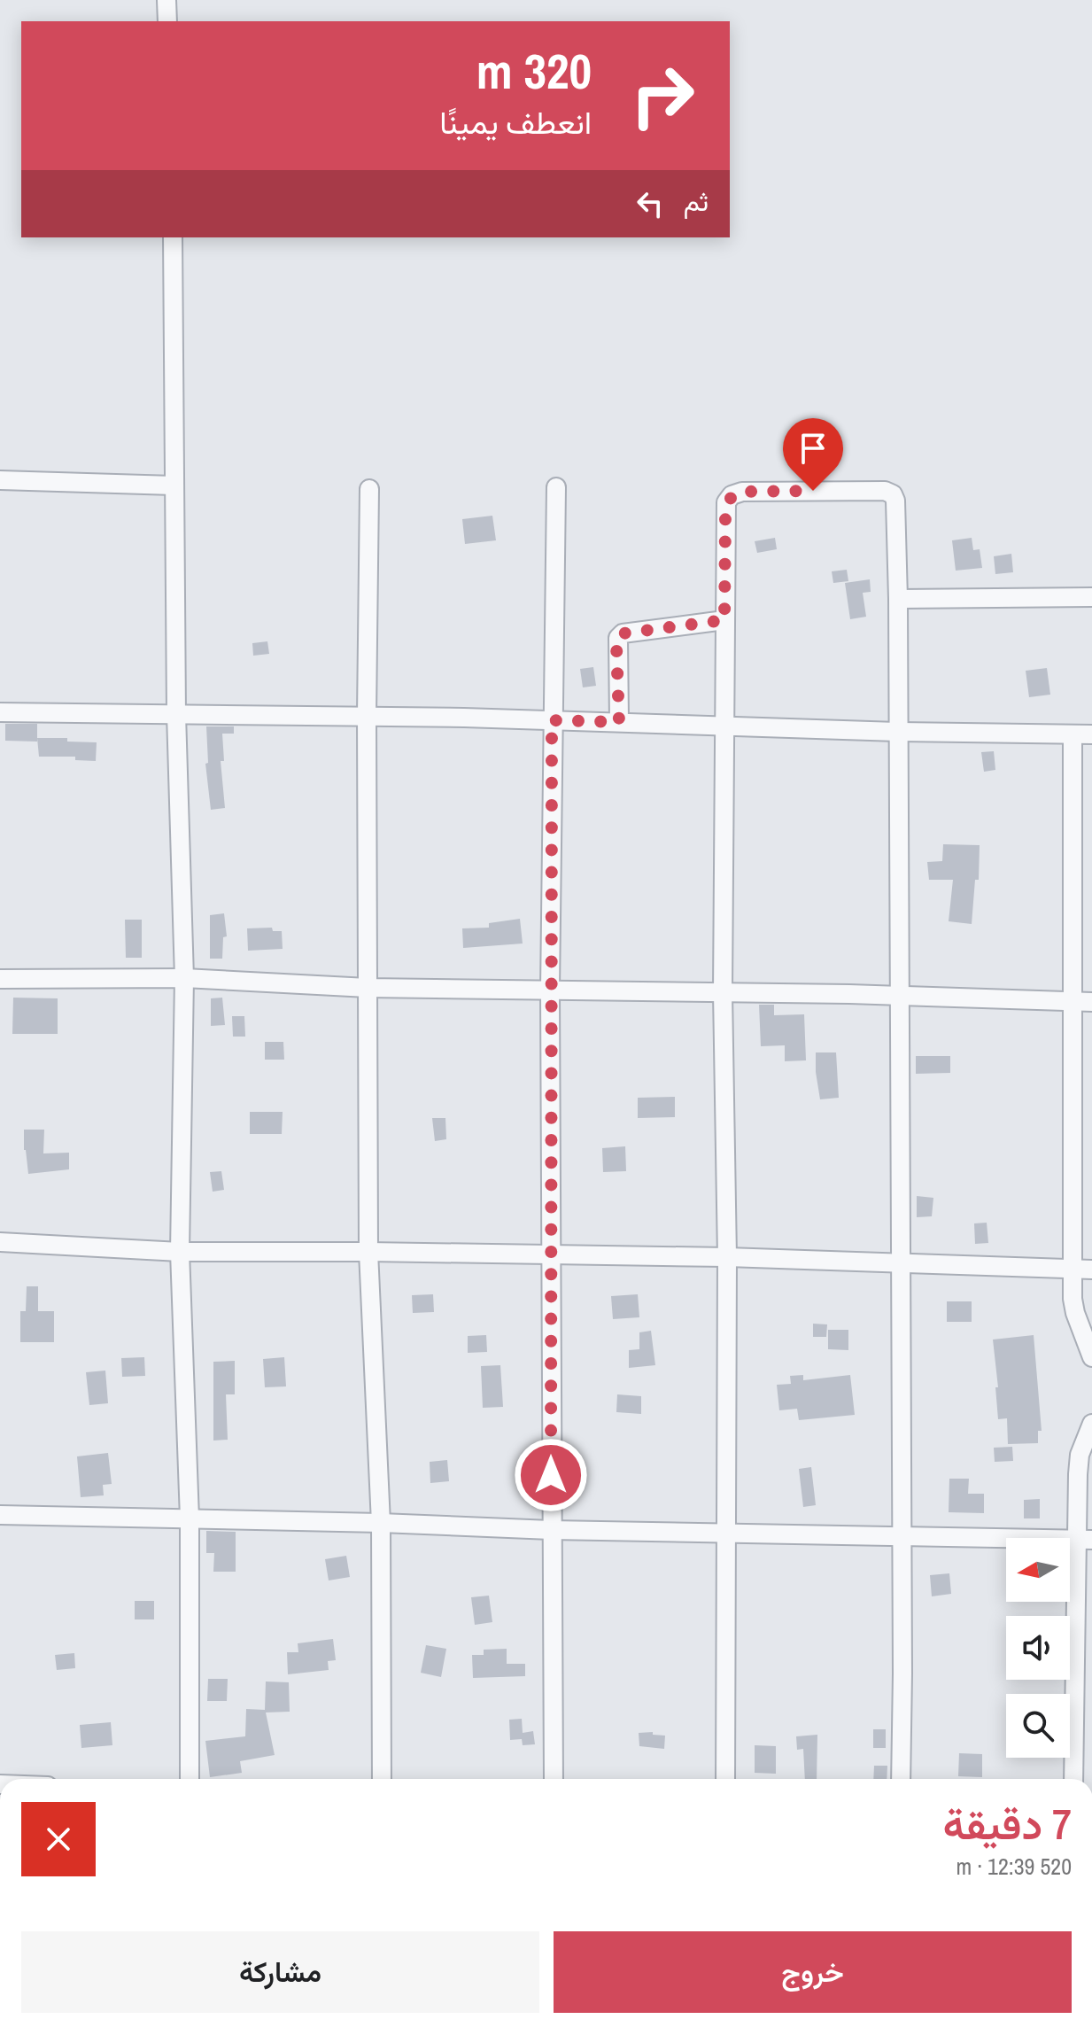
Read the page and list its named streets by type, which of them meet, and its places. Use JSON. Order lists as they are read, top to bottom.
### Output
{
  "north": "left",
  "page": {
    "turn": ["320 m", "انعطف يمينًا"],
    "then": "ثم",
    "heading": ["7 دقيقة", "520 m · 12:39"],
    "buttons": ["خروج", "مشاركة"]
  }
}
